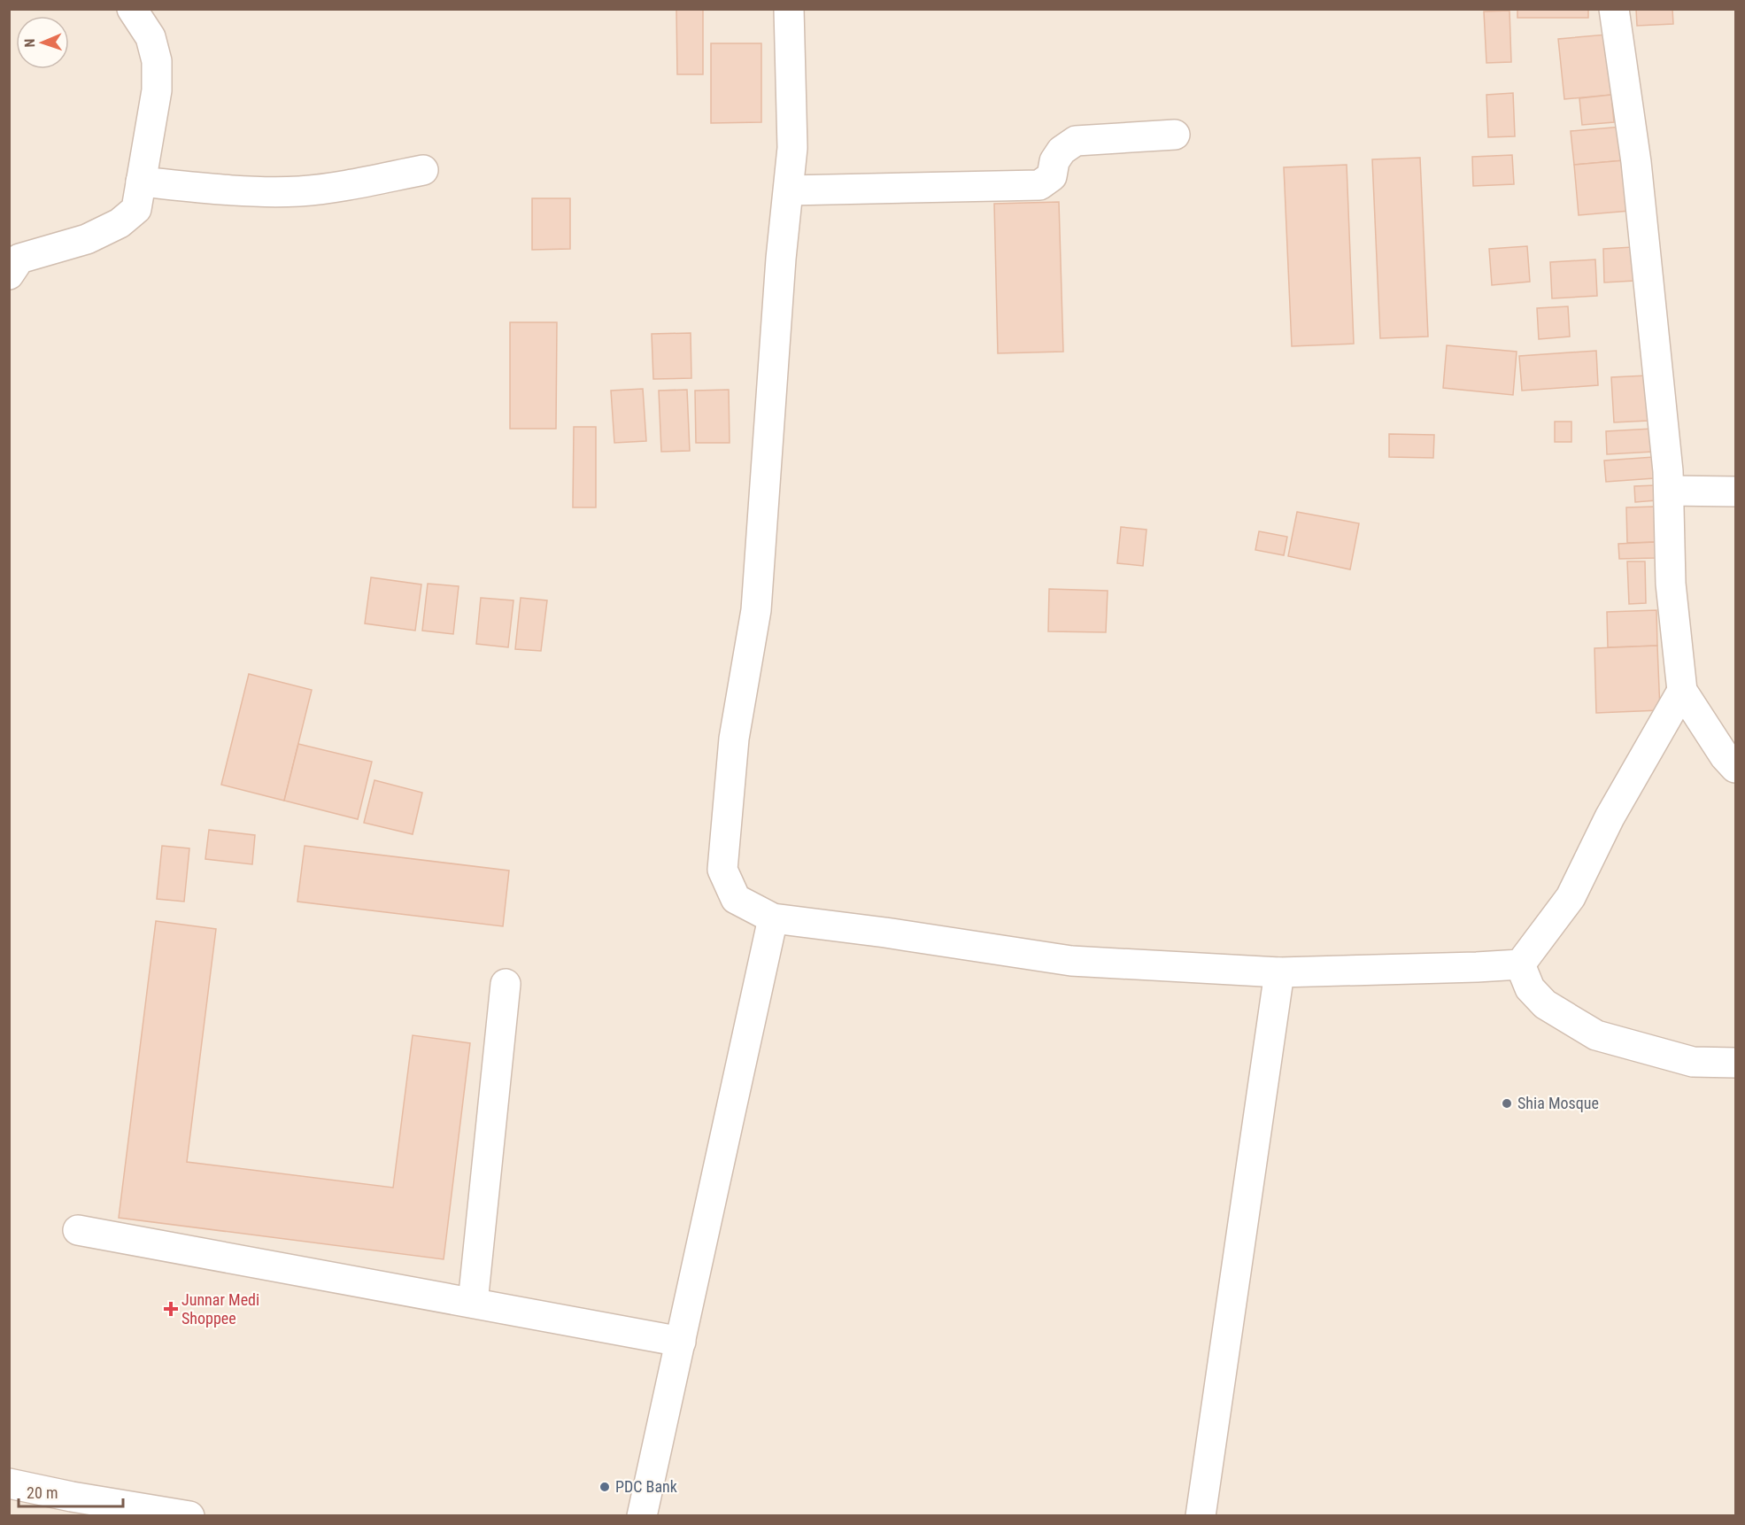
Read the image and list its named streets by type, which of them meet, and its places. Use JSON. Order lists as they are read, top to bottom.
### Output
{
  "places": {
    "other": ["Shia Mosque", "PDC Bank"],
    "health": ["Junnar Medi Shoppee"]
  },
  "scale_bar": "20 m",
  "north": "left"
}
